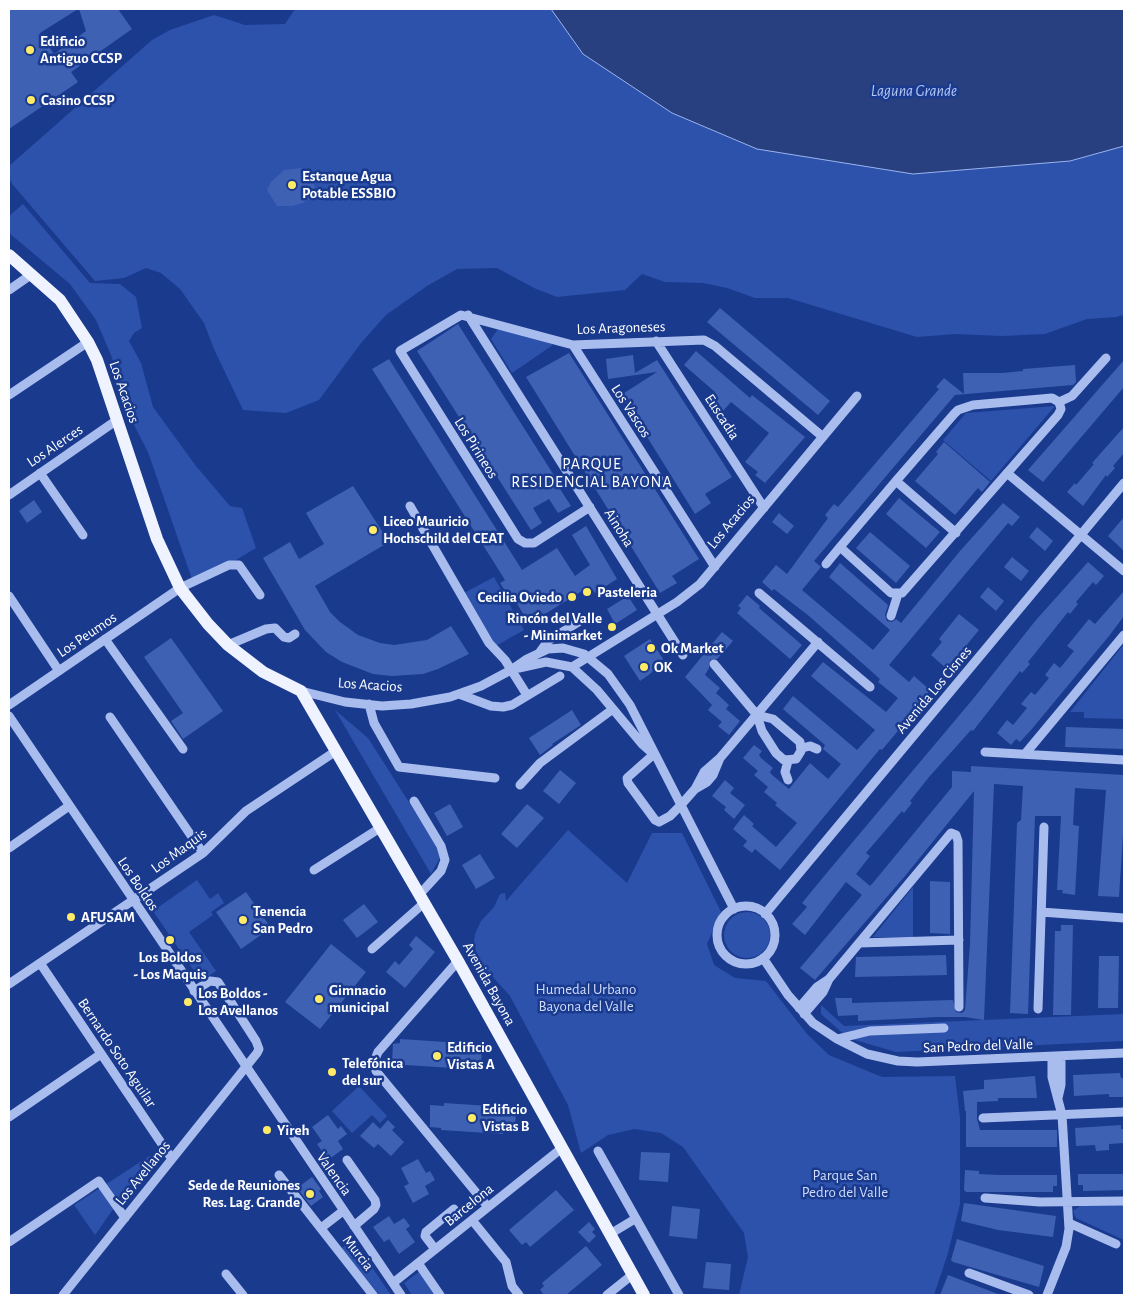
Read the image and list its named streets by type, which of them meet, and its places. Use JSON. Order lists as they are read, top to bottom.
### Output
{
  "streets": {
    "main road": ["Los Acacios", "Avenida Bayona"],
    "street": [
      "Los Aragoneses",
      "Los Vascos",
      "Euscadia",
      "Los Alerces",
      "Los Pirineos",
      "Ainoha",
      "Los Peumos",
      "Avenida Los Cisnes",
      "Los Maquis",
      "Los Boldos",
      "San Pedro del Valle",
      "Bernardo Soto Aguilar",
      "Los Avellanos",
      "Valencia",
      "Barcelona",
      "Murcia"
    ]
  },
  "crossings": [
    ["Los Aragoneses", "Los Acacios"],
    ["Los Aragoneses", "Los Vascos"],
    ["Los Aragoneses", "Euscadia"],
    ["Los Aragoneses", "Los Pirineos"],
    ["Los Aragoneses", "Ainoha"],
    ["Los Acacios", "Los Vascos"],
    ["Los Acacios", "Euscadia"],
    ["Los Acacios", "Los Alerces"],
    ["Los Acacios", "Ainoha"],
    ["Los Acacios", "Los Peumos"],
    ["Los Acacios", "Avenida Bayona"],
    ["Los Pirineos", "Ainoha"],
    ["Avenida Los Cisnes", "San Pedro del Valle"],
    ["Los Maquis", "Los Boldos"],
    ["Los Maquis", "Avenida Bayona"],
    ["Los Maquis", "Bernardo Soto Aguilar"],
    ["Los Boldos", "Los Avellanos"],
    ["Los Boldos", "Valencia"],
    ["Avenida Bayona", "Barcelona"],
    ["Bernardo Soto Aguilar", "Los Avellanos"],
    ["Los Avellanos", "Valencia"],
    ["Valencia", "Barcelona"],
    ["Valencia", "Murcia"]
  ],
  "districts": ["PARQUE RESIDENCIAL BAYONA"],
  "water": ["Laguna Grande"],
  "parks": ["Humedal Urbano Bayona del Valle", "Parque San Pedro del Valle"],
  "places": [
    "Edificio Antiguo CCSP",
    "Casino CCSP",
    "Estanque Agua Potable ESSBIO",
    "Liceo Mauricio Hochschild del CEAT",
    "Pasteleria",
    "Cecilia Oviedo",
    "Rincón del Valle - Minimarket",
    "Ok Market",
    "OK",
    "AFUSAM",
    "Tenencia San Pedro",
    "Los Boldos - Los Maquis",
    "Gimnacio municipal",
    "Los Boldos - Los Avellanos",
    "Edificio Vistas A",
    "Telefónica del sur",
    "Edificio Vistas B",
    "Yireh",
    "Sede de Reuniones Res. Lag. Grande"
  ]
}
